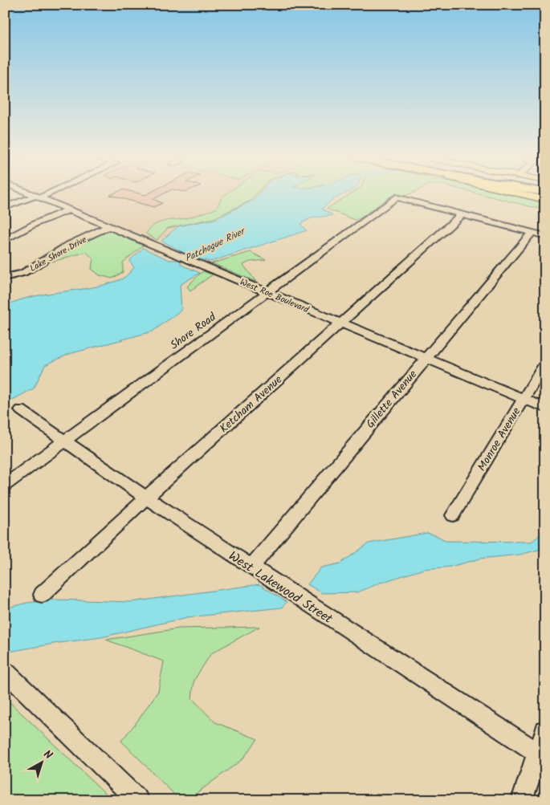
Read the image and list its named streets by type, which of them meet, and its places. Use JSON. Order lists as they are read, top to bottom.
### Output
{
  "streets": {
    "street": [
      "Lake Shore Drive",
      "West Roe Boulevard",
      "Shore Road",
      "Gillette Avenue",
      "Ketcham Avenue",
      "Monroe Avenue",
      "West Lakewood Street"
    ]
  },
  "crossings": [
    ["Lake Shore Drive", "West Roe Boulevard"],
    ["West Roe Boulevard", "Shore Road"],
    ["West Roe Boulevard", "Gillette Avenue"],
    ["West Roe Boulevard", "Ketcham Avenue"],
    ["West Roe Boulevard", "Monroe Avenue"],
    ["Shore Road", "Ketcham Avenue"],
    ["Shore Road", "West Lakewood Street"],
    ["Gillette Avenue", "West Lakewood Street"],
    ["Ketcham Avenue", "West Lakewood Street"]
  ],
  "water": ["Patchogue River"],
  "north": "top right"
}
